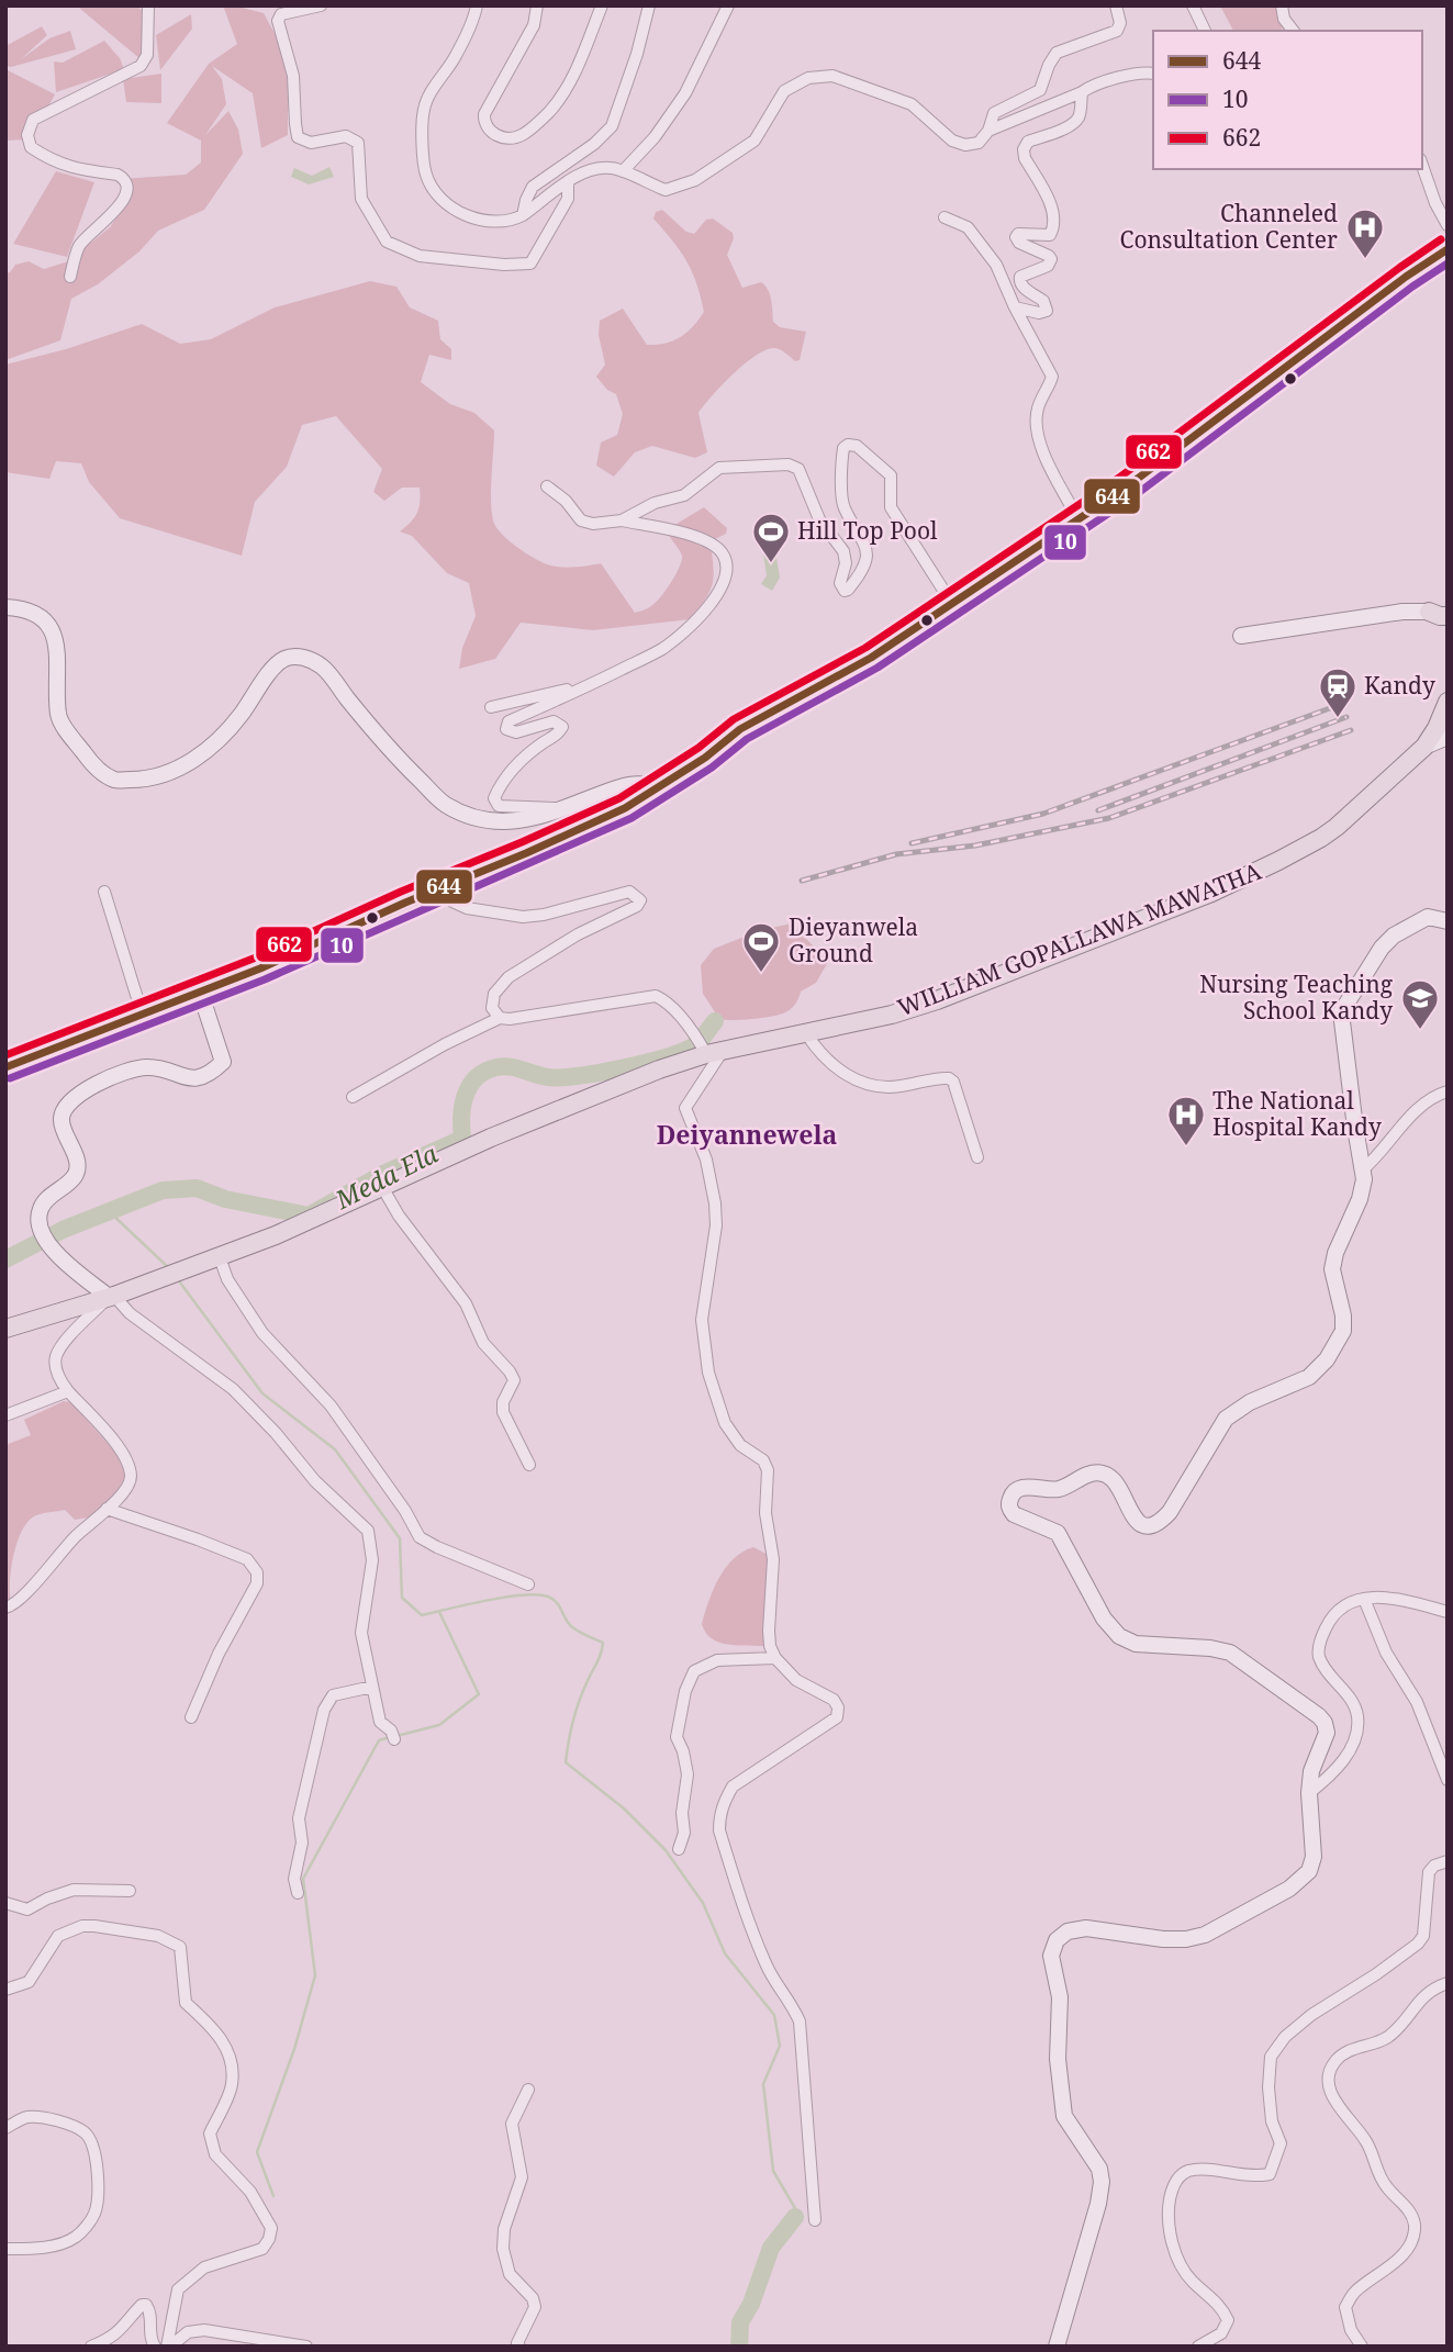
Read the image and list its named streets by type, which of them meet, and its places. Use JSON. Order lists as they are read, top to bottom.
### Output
{
  "streets": {
    "main road": ["WILLIAM GOPALLAWA MAWATHA"]
  },
  "districts": ["Deiyannewela"],
  "water": ["Meda Ela"],
  "places": {
    "hospital": ["Channeled Consultation Center", "The National Hospital Kandy"],
    "sports": ["Hill Top Pool", "Dieyanwela Ground"],
    "station": ["Kandy"],
    "school or university": ["Nursing Teaching School Kandy"]
  },
  "lines": ["transit line 662", "transit line 644", "transit line 10"],
  "legend": ["644", "10", "662"]
}
